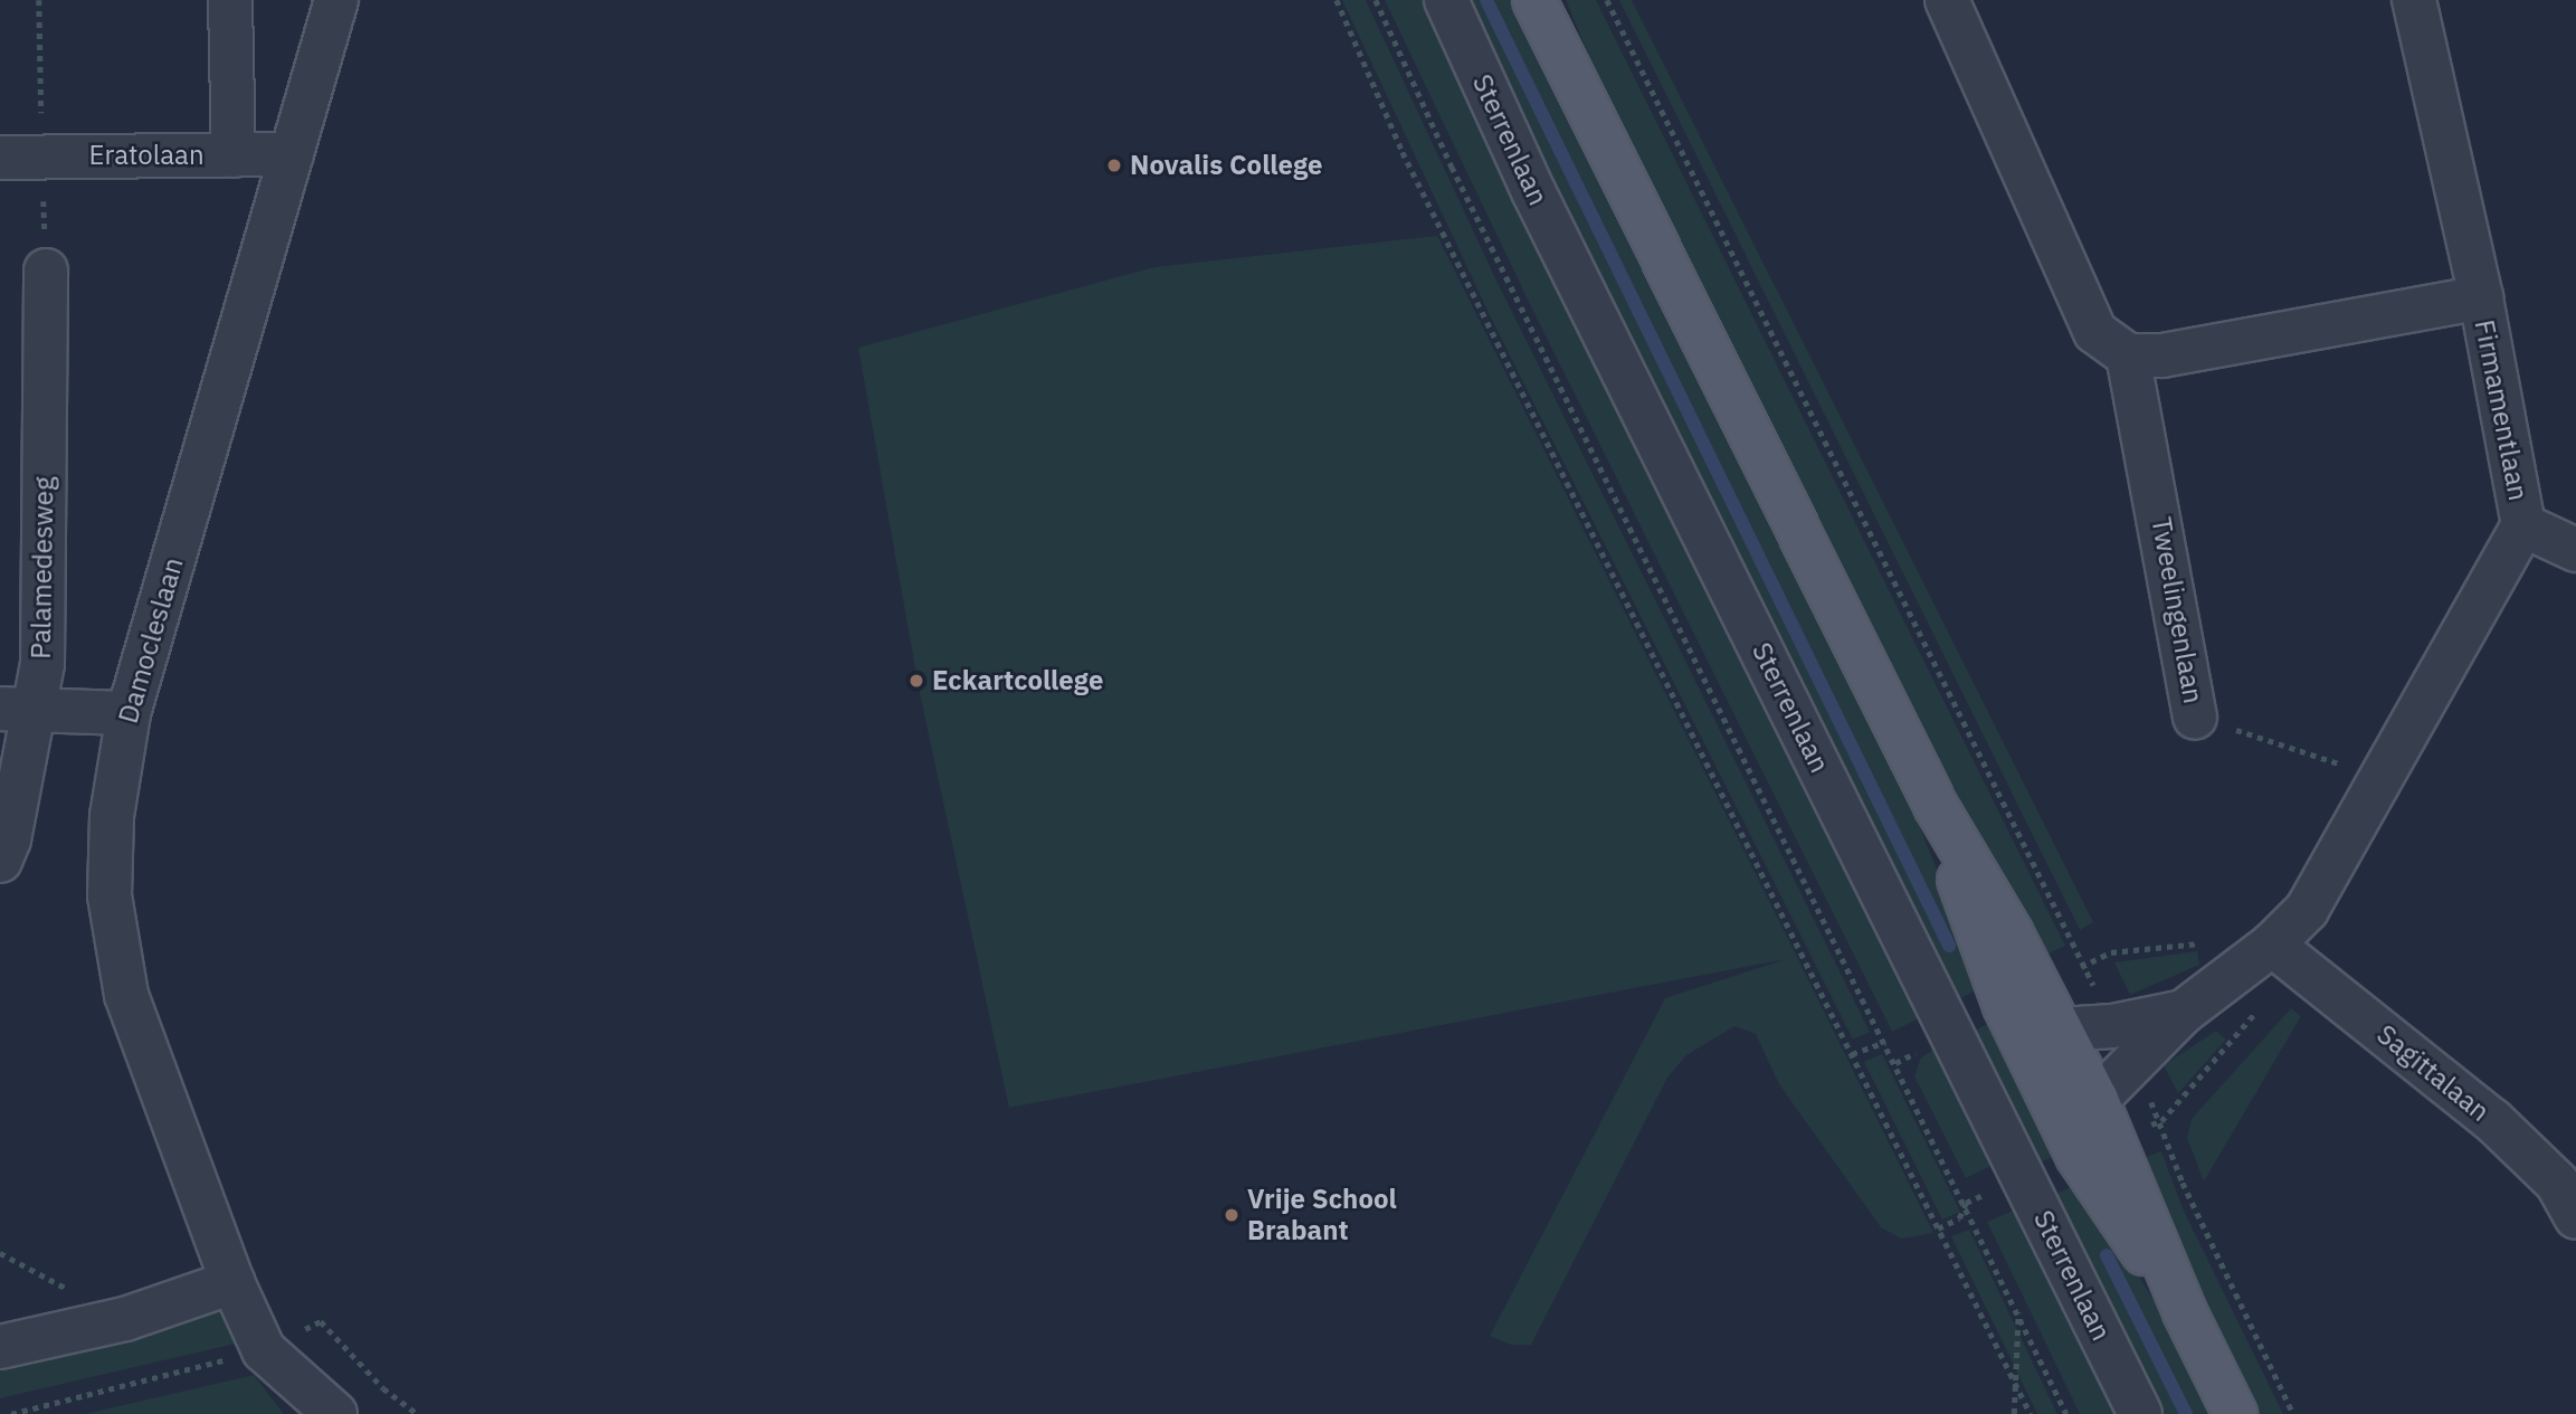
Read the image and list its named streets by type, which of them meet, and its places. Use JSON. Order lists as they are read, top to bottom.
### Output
{
  "streets": {
    "street": [
      "Sterrenlaan",
      "Eratolaan",
      "Firmamentlaan",
      "Palamedesweg",
      "Tweelingenlaan",
      "Damocleslaan",
      "Sagittalaan"
    ]
  },
  "crossings": [
    ["Eratolaan", "Damocleslaan"],
    ["Firmamentlaan", "Tweelingenlaan"],
    ["Firmamentlaan", "Sagittalaan"]
  ],
  "places": ["Novalis College", "Eckartcollege", "Vrije School Brabant"]
}
